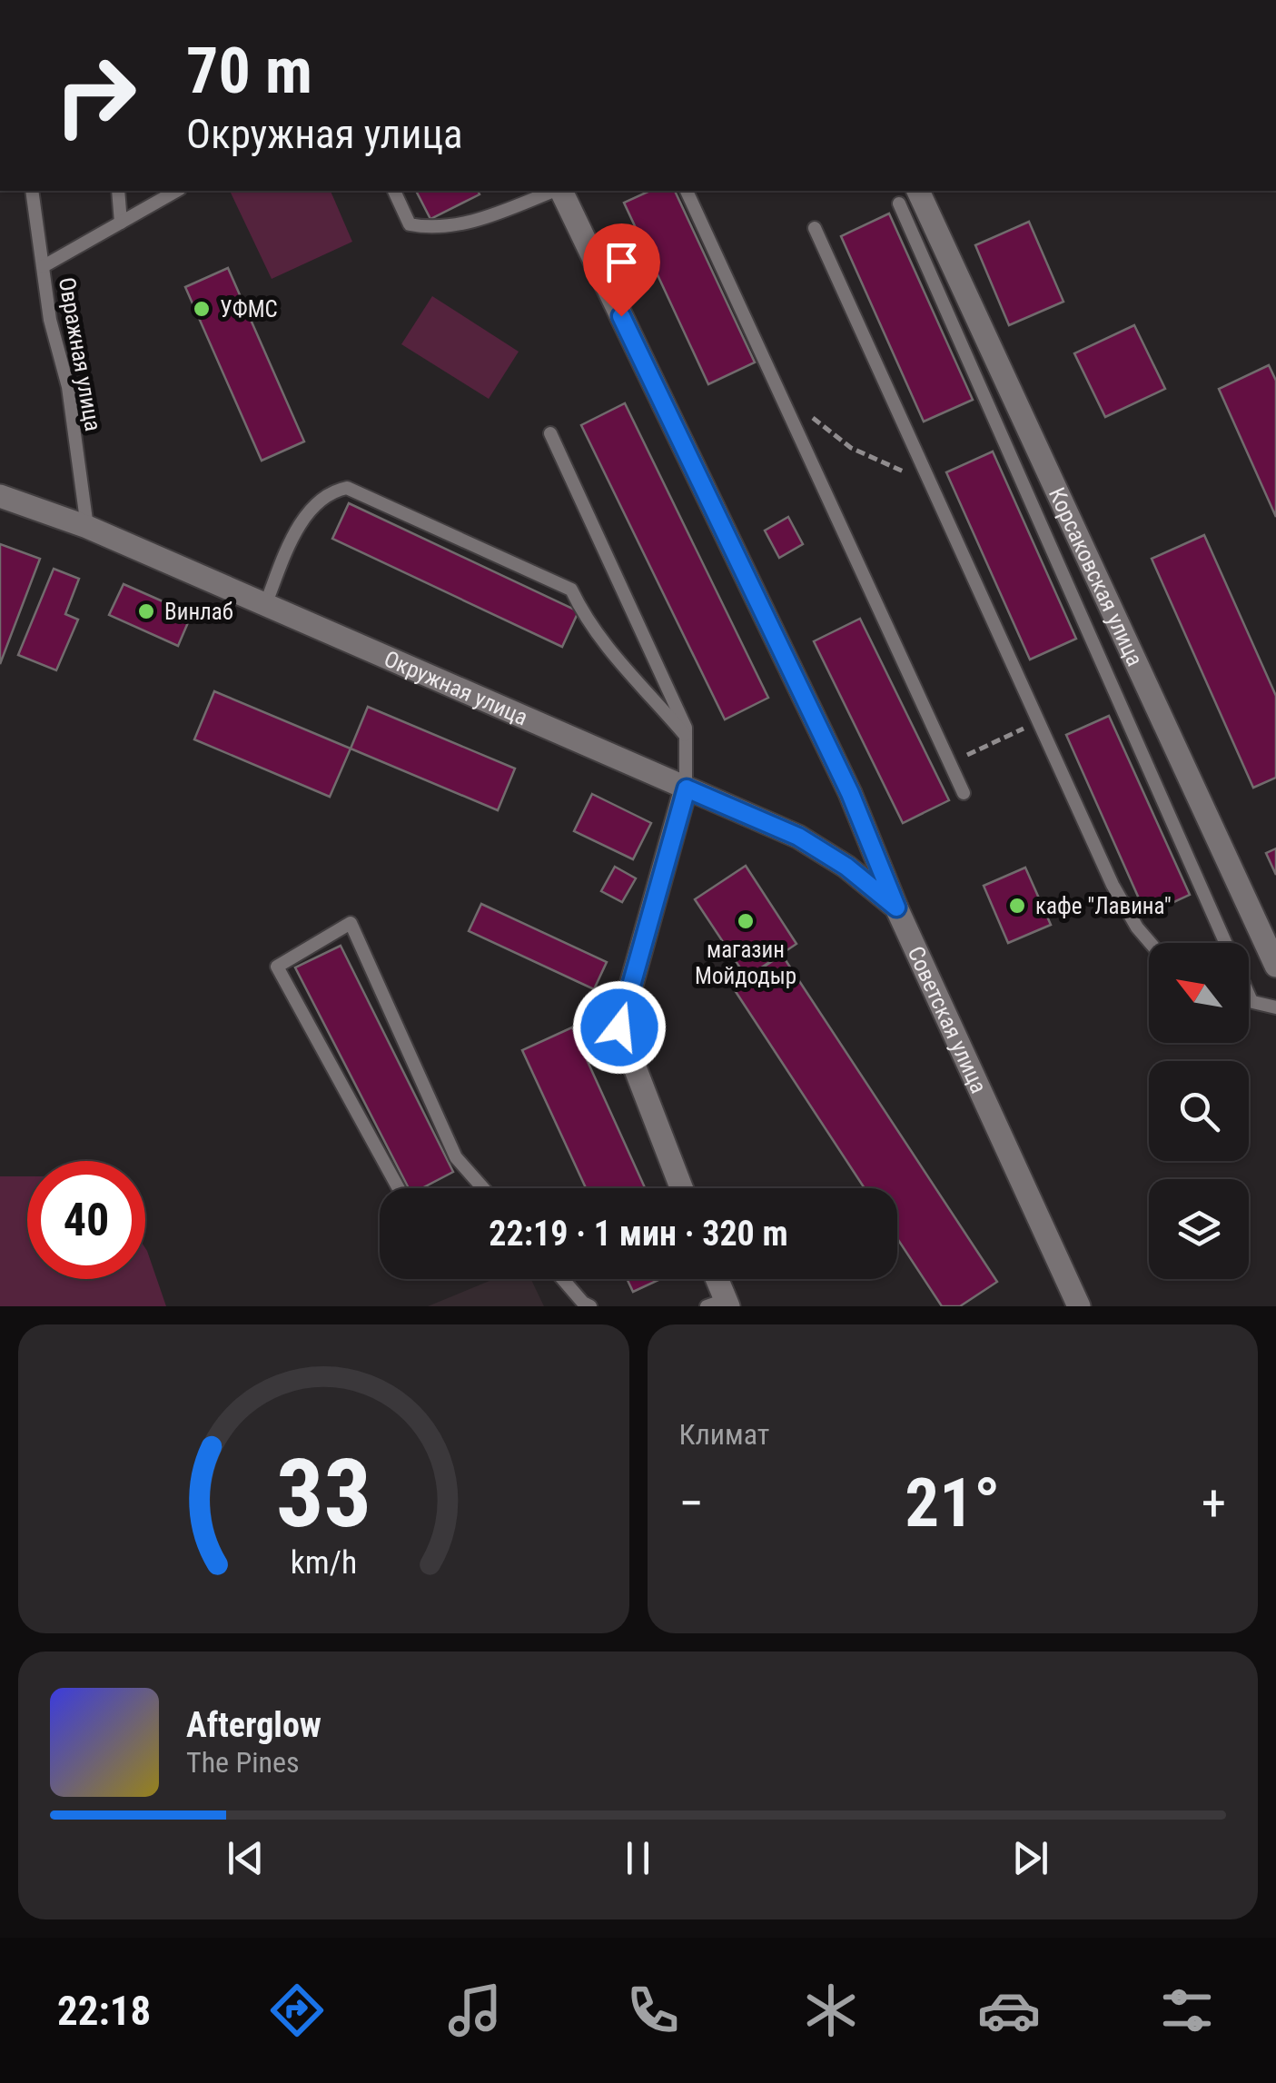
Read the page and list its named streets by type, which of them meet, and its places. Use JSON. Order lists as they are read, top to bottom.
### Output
{
  "streets": {
    "street": ["Корсаковская улица", "Окружная улица", "Советская улица"],
    "lane": ["Овражная улица"]
  },
  "crossings": [
    ["Овражная улица", "Окружная улица"],
    ["Окружная улица", "Советская улица"]
  ],
  "places": [
    "УФМС",
    "Винлаб",
    "кафе \"Лавина\"",
    "магазин Мойдодыр"
  ],
  "north": "top left",
  "page": {
    "turn": ["70 m", "Окружная улица"],
    "limit": "40",
    "trip": "22:19 · 1 мин · 320 m",
    "tile": "Климат",
    "heat": ["−", "21°", "+"],
    "song": ["Afterglow", "The Pines"],
    "tabs": "22:18",
    "gauge": ["33", "km/h"]
  }
}
